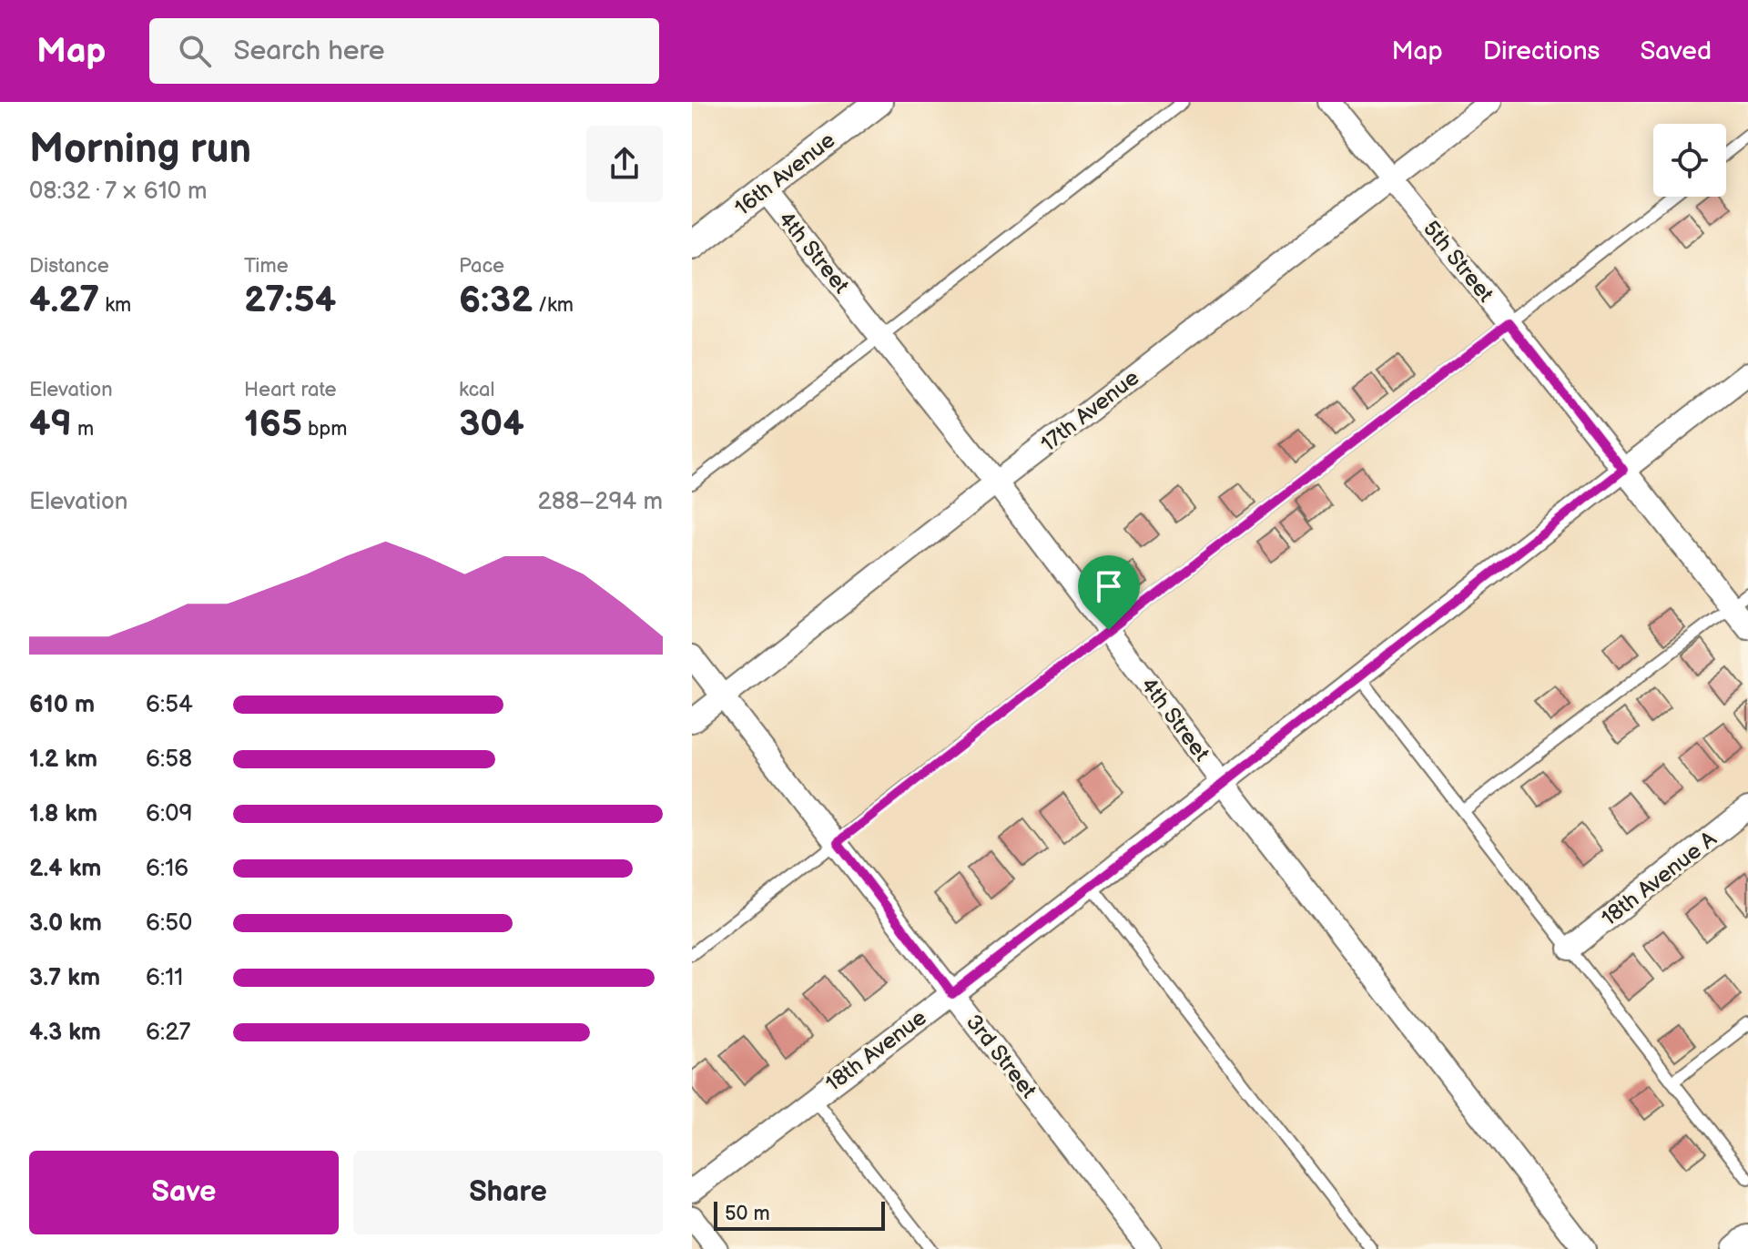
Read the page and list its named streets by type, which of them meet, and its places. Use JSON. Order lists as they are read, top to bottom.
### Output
{
  "streets": {
    "street": [
      "16th Avenue",
      "4th Street",
      "5th Street",
      "17th Avenue",
      "18th Avenue A",
      "18th Avenue",
      "3rd Street"
    ]
  },
  "crossings": [
    ["16th Avenue", "4th Street"],
    ["4th Street", "17th Avenue"],
    ["4th Street", "18th Avenue"],
    ["5th Street", "17th Avenue"],
    ["5th Street", "18th Avenue"],
    ["17th Avenue", "3rd Street"],
    ["18th Avenue", "3rd Street"]
  ],
  "scale_bar": "50 m",
  "page": {
    "header": "Map",
    "search": "Search here",
    "nav": ["Map", "Directions", "Saved"],
    "heading": ["Morning run", "08:32 · 7 × 610 m"],
    "stats": [
      ["Distance", "4.27 km"],
      ["Time", "27:54"],
      ["Pace", "6:32 /km"],
      ["Elevation", "49 m"],
      ["Heart rate", "165 bpm"],
      ["kcal", "304"]
    ],
    "chart": ["Elevation", "288–294 m"],
    "list": [
      {
        "name": "610 m",
        "note": "6:54"
      },
      {
        "name": "1.2 km",
        "note": "6:58"
      },
      {
        "name": "1.8 km",
        "note": "6:09"
      },
      {
        "name": "2.4 km",
        "note": "6:16"
      },
      {
        "name": "3.0 km",
        "note": "6:50"
      },
      {
        "name": "3.7 km",
        "note": "6:11"
      },
      {
        "name": "4.3 km",
        "note": "6:27"
      }
    ],
    "buttons": ["Save", "Share"],
    "scale": "50 m"
  }
}
